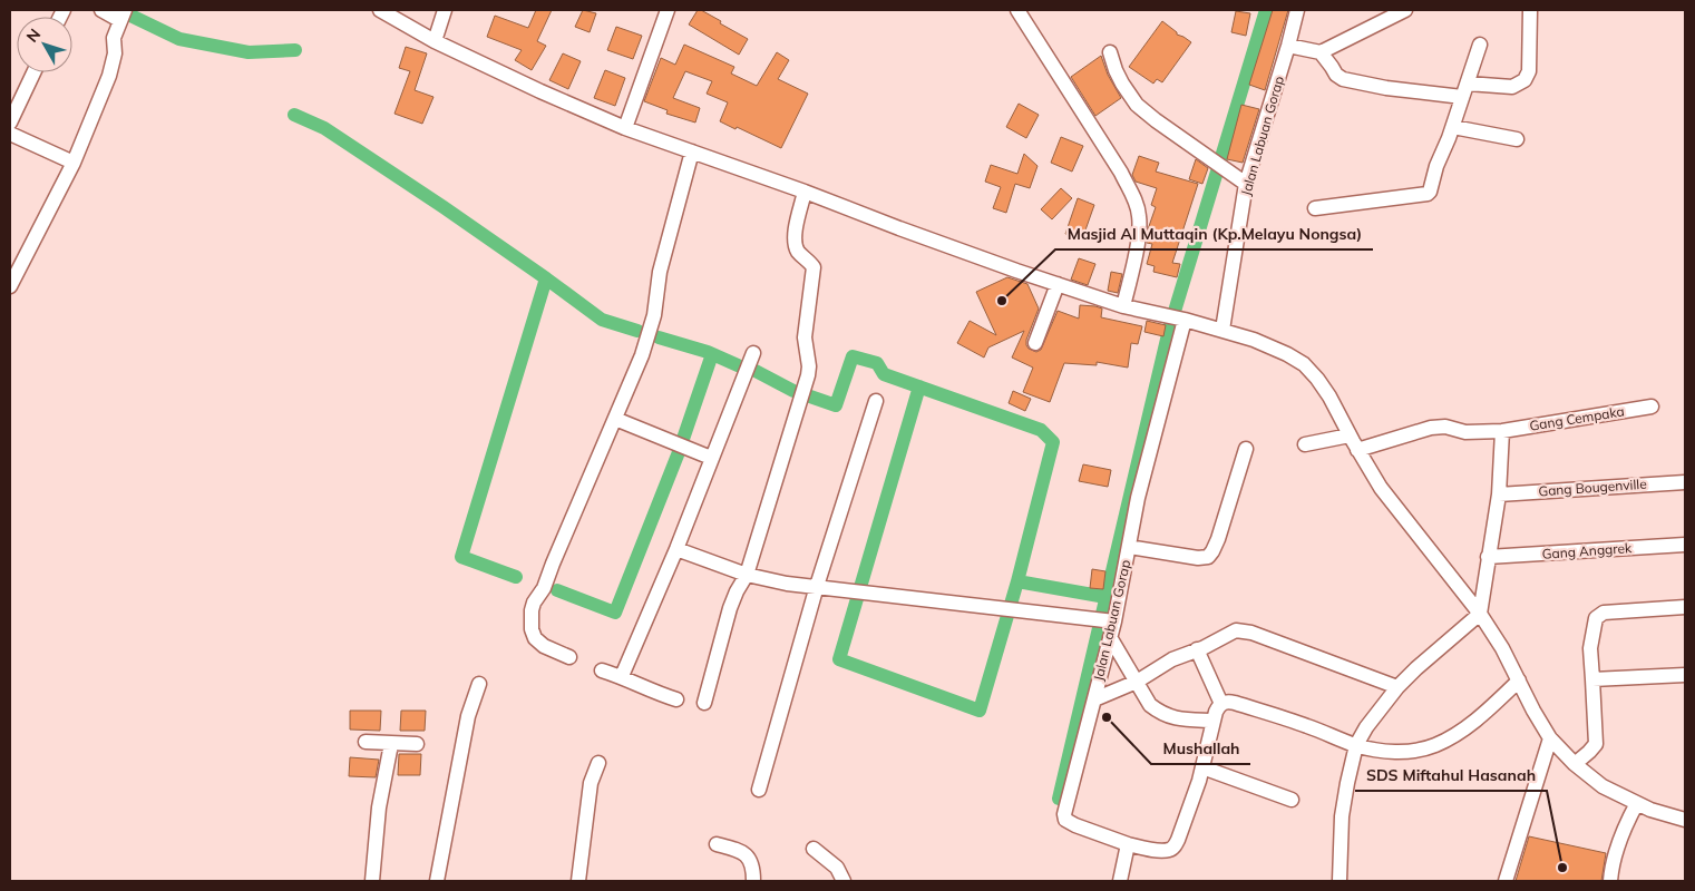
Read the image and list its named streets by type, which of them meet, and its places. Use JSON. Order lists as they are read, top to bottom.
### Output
{
  "streets": {
    "street": [
      "Jalan Labuan Gorap",
      "Gang Cempaka",
      "Gang Bougenville",
      "Gang Anggrek"
    ]
  },
  "places": ["Masjid Al Muttaqin (Kp.Melayu Nongsa)", "Mushallah", "SDS Miftahul Hasanah"],
  "north": "top left"
}
